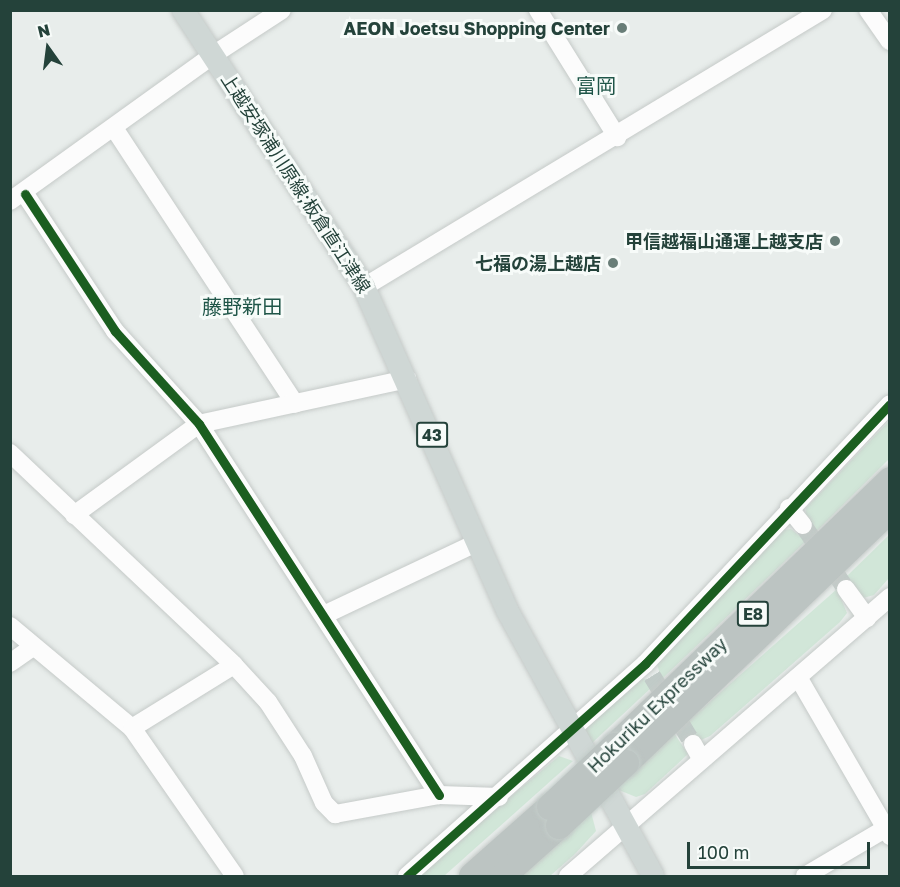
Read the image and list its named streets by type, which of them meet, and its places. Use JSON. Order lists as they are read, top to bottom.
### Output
{
  "streets": {
    "highway": ["E8", "Hokuriku Expressway"],
    "main road": ["上越安塚浦川原線;板倉直江津線", "43"]
  },
  "districts": ["富岡", "藤野新田"],
  "places": ["AEON Joetsu Shopping Center", "甲信越福山通運上越支店", "七福の湯上越店"],
  "scale_bar": "100 m",
  "north": "top"
}
